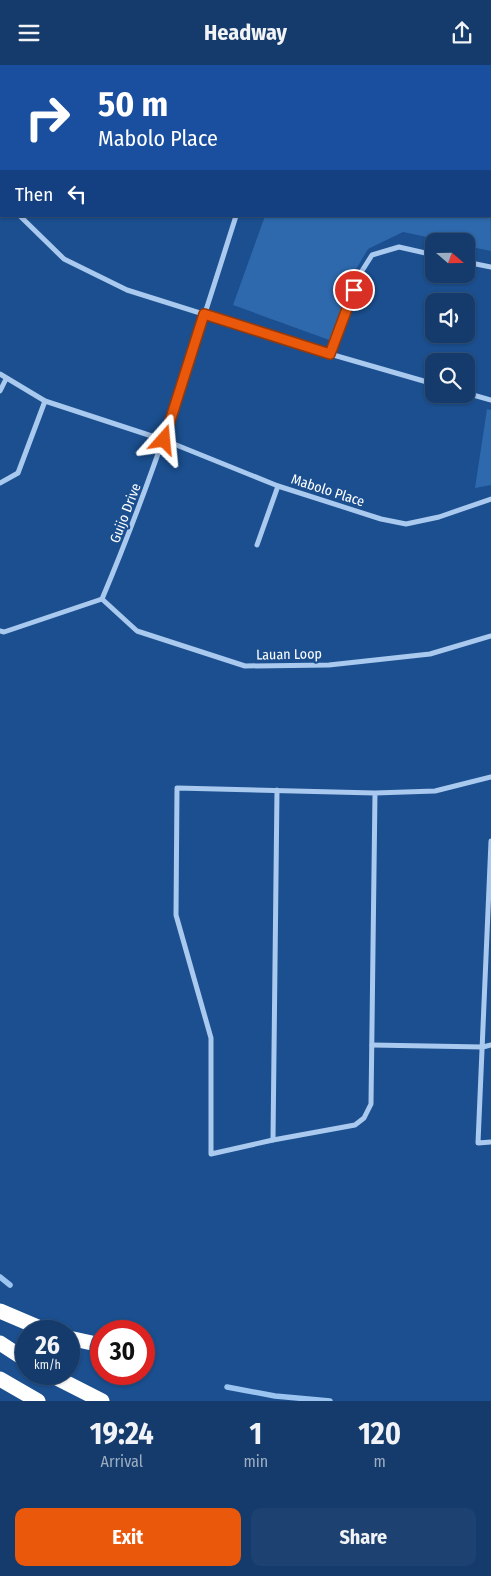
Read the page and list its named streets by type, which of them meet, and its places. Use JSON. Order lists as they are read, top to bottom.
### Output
{
  "streets": {
    "street": ["Mabolo Place", "Guijo Drive", "Lauan Loop"]
  },
  "crossings": [
    ["Mabolo Place", "Guijo Drive"],
    ["Guijo Drive", "Lauan Loop"]
  ],
  "north": "right",
  "page": {
    "header": "Headway",
    "turn": ["50 m", "Mabolo Place"],
    "then": "Then",
    "speed": "26 km/h",
    "limit": "30",
    "eta": [
      "19:24",
      "Arrival",
      "1",
      "min",
      "120",
      "m"
    ],
    "buttons": ["Exit", "Share"]
  }
}
